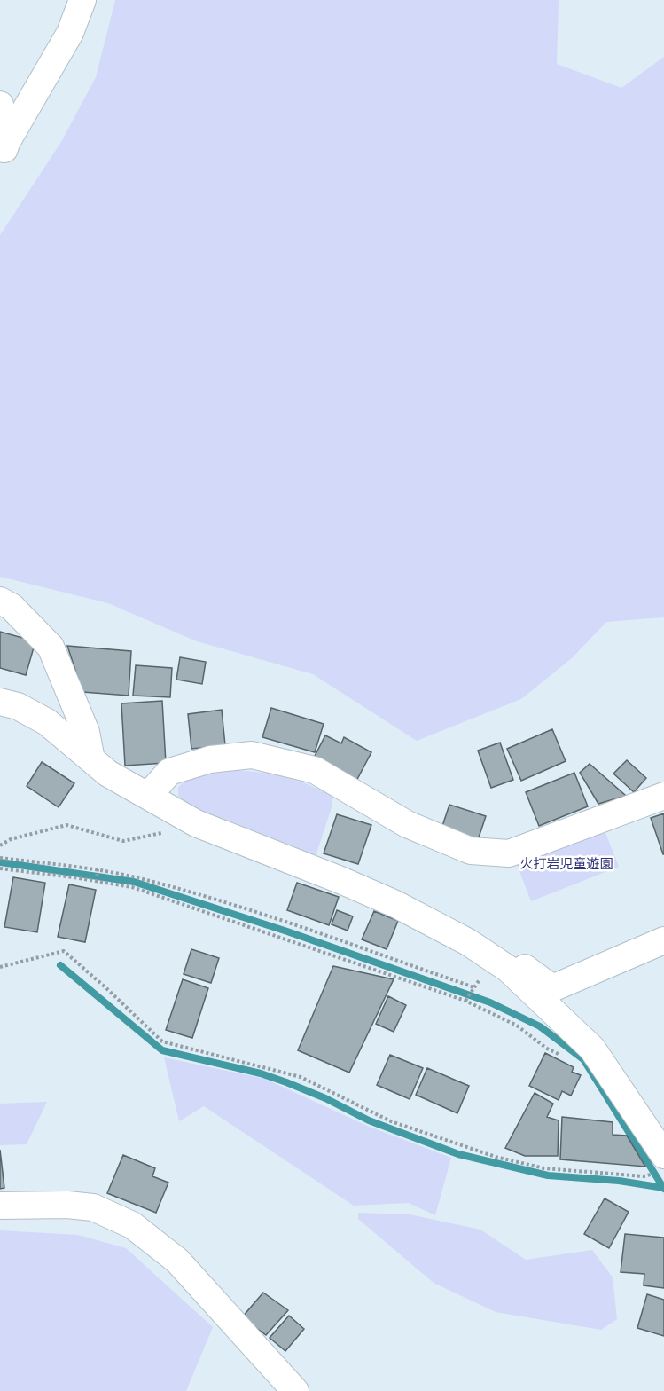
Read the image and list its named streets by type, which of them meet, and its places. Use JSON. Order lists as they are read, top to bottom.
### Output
{
  "parks": ["火打岩児童遊園"]
}
